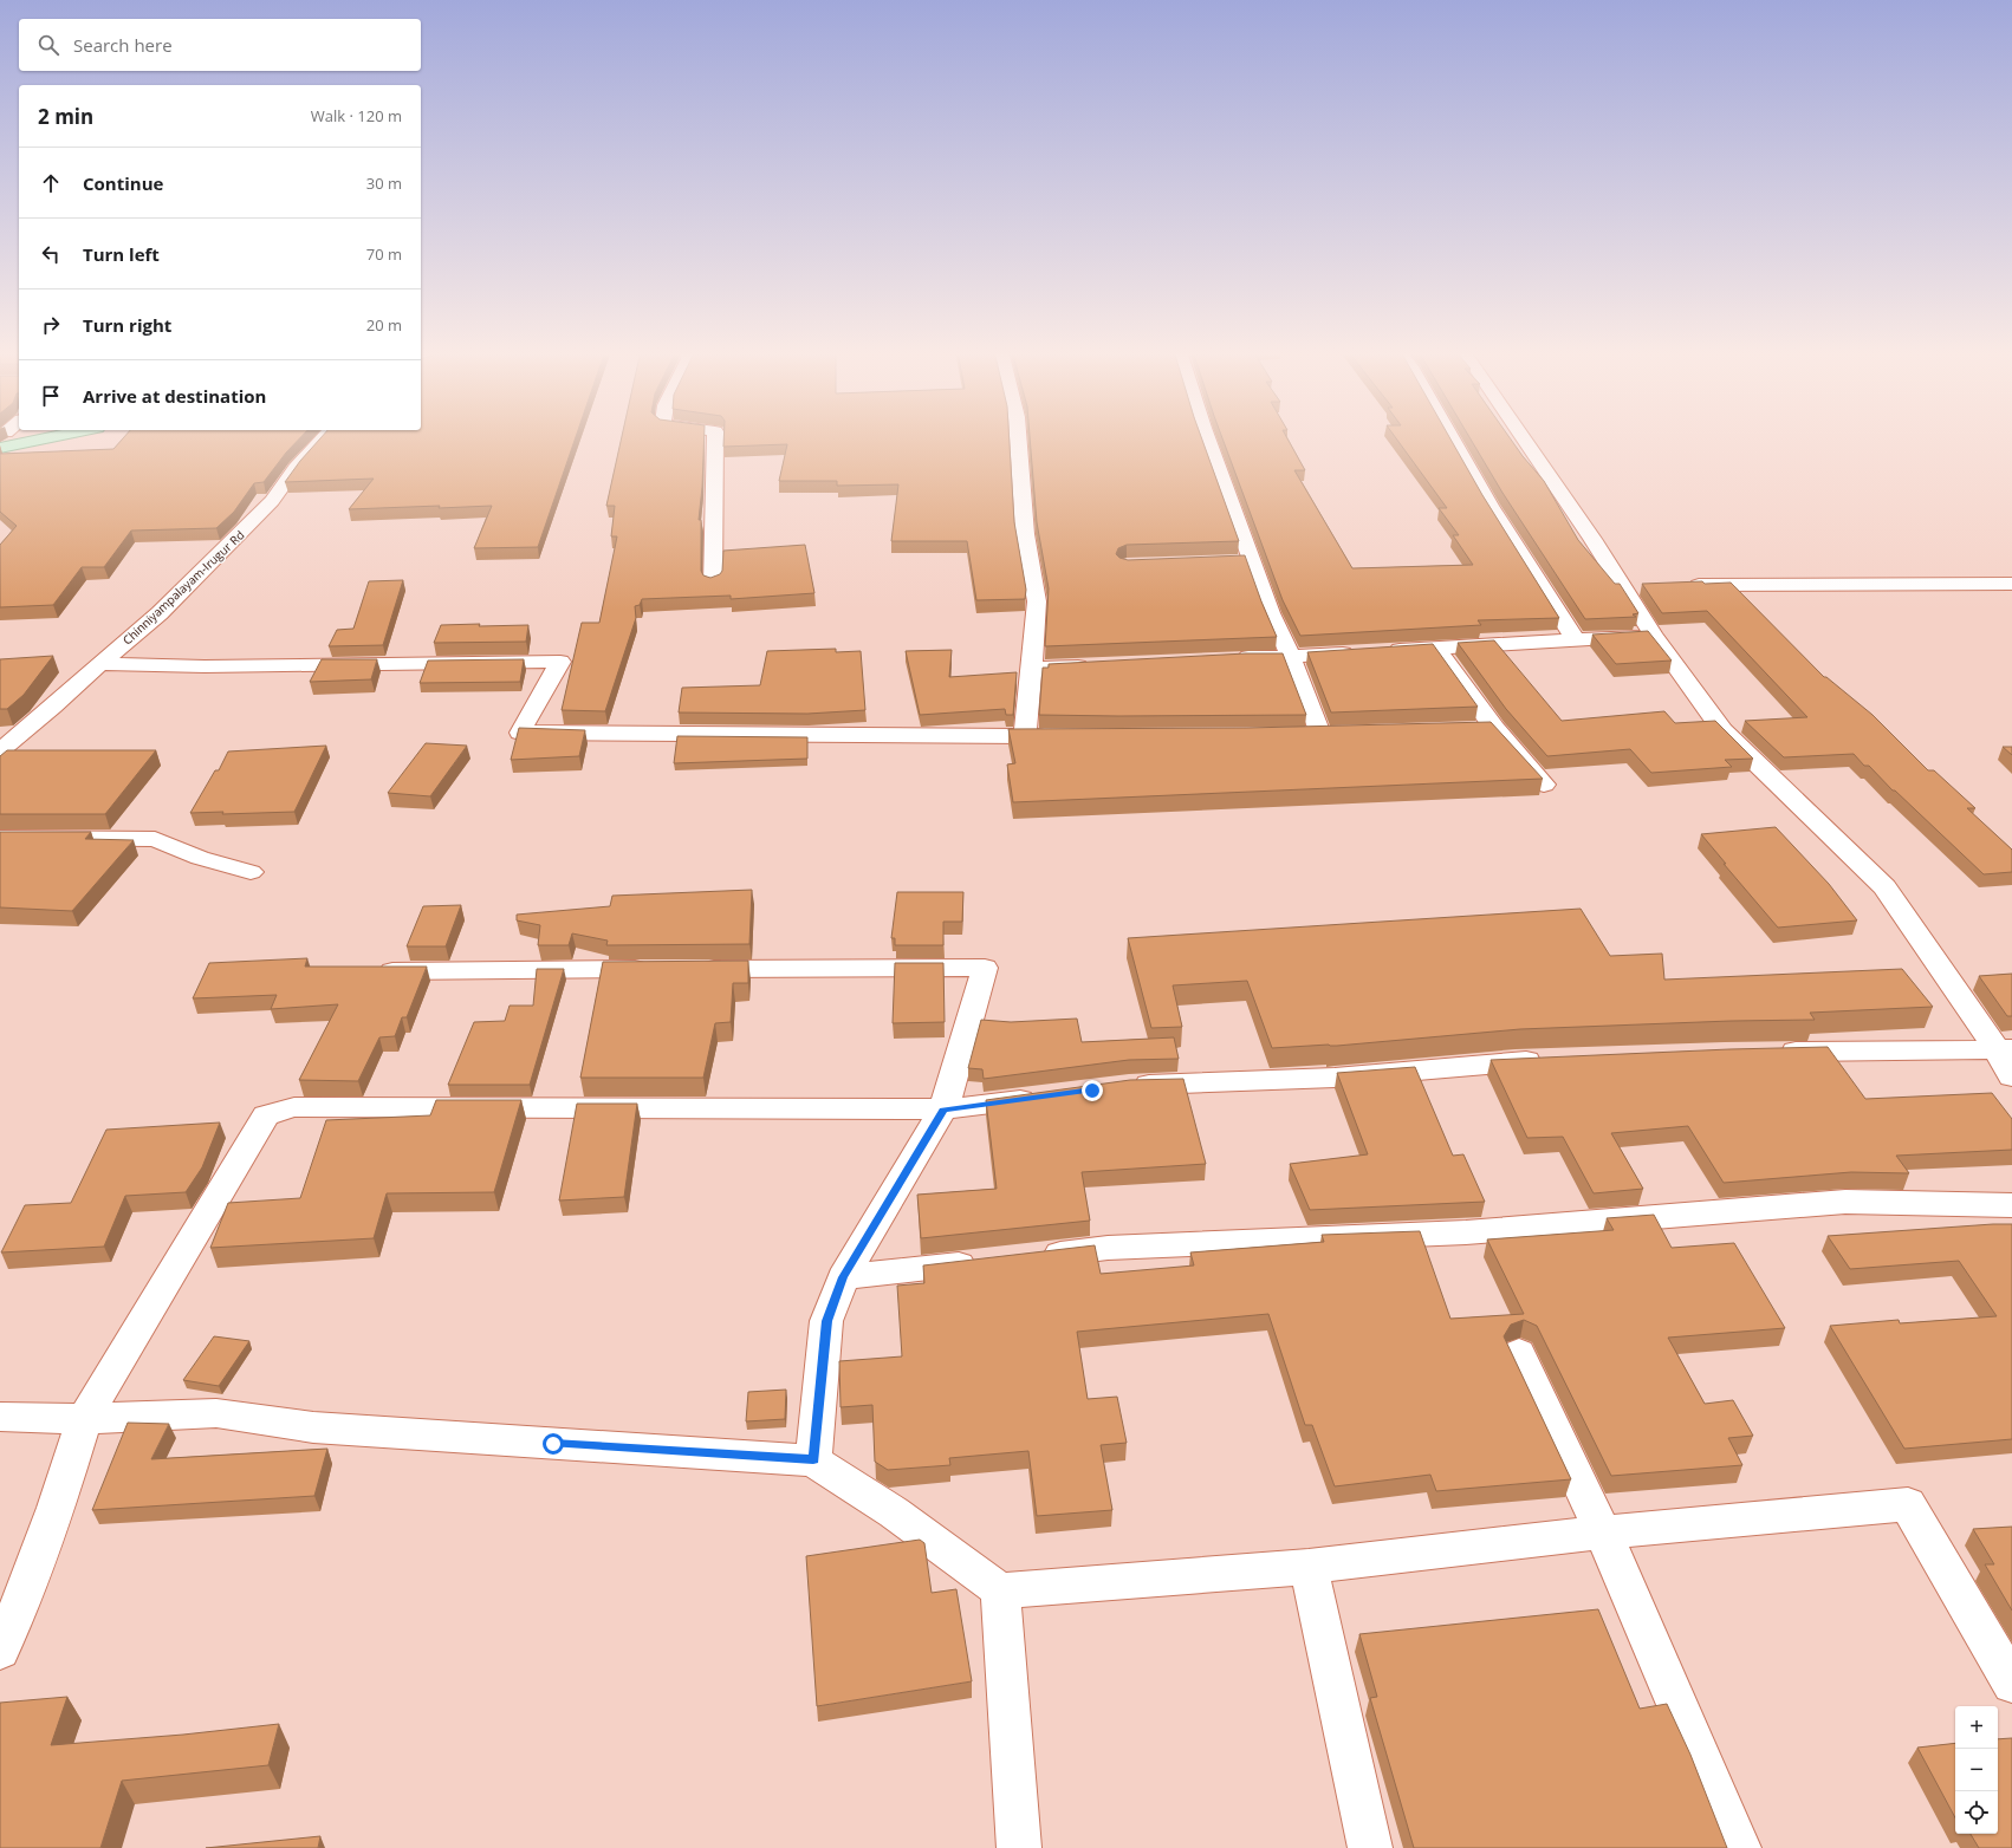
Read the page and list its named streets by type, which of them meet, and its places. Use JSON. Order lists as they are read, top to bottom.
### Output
{
  "streets": {
    "street": ["Chinniyampalayam-Irugur Rd"]
  },
  "page": {
    "search": "Search here",
    "heading": ["2 min", "Walk · 120 m"],
    "list": [
      ["Continue", "30 m"],
      ["Turn left", "70 m"],
      ["Turn right", "20 m"],
      "Arrive at destination"
    ],
    "map_buttons": ["+", "−"]
  }
}
